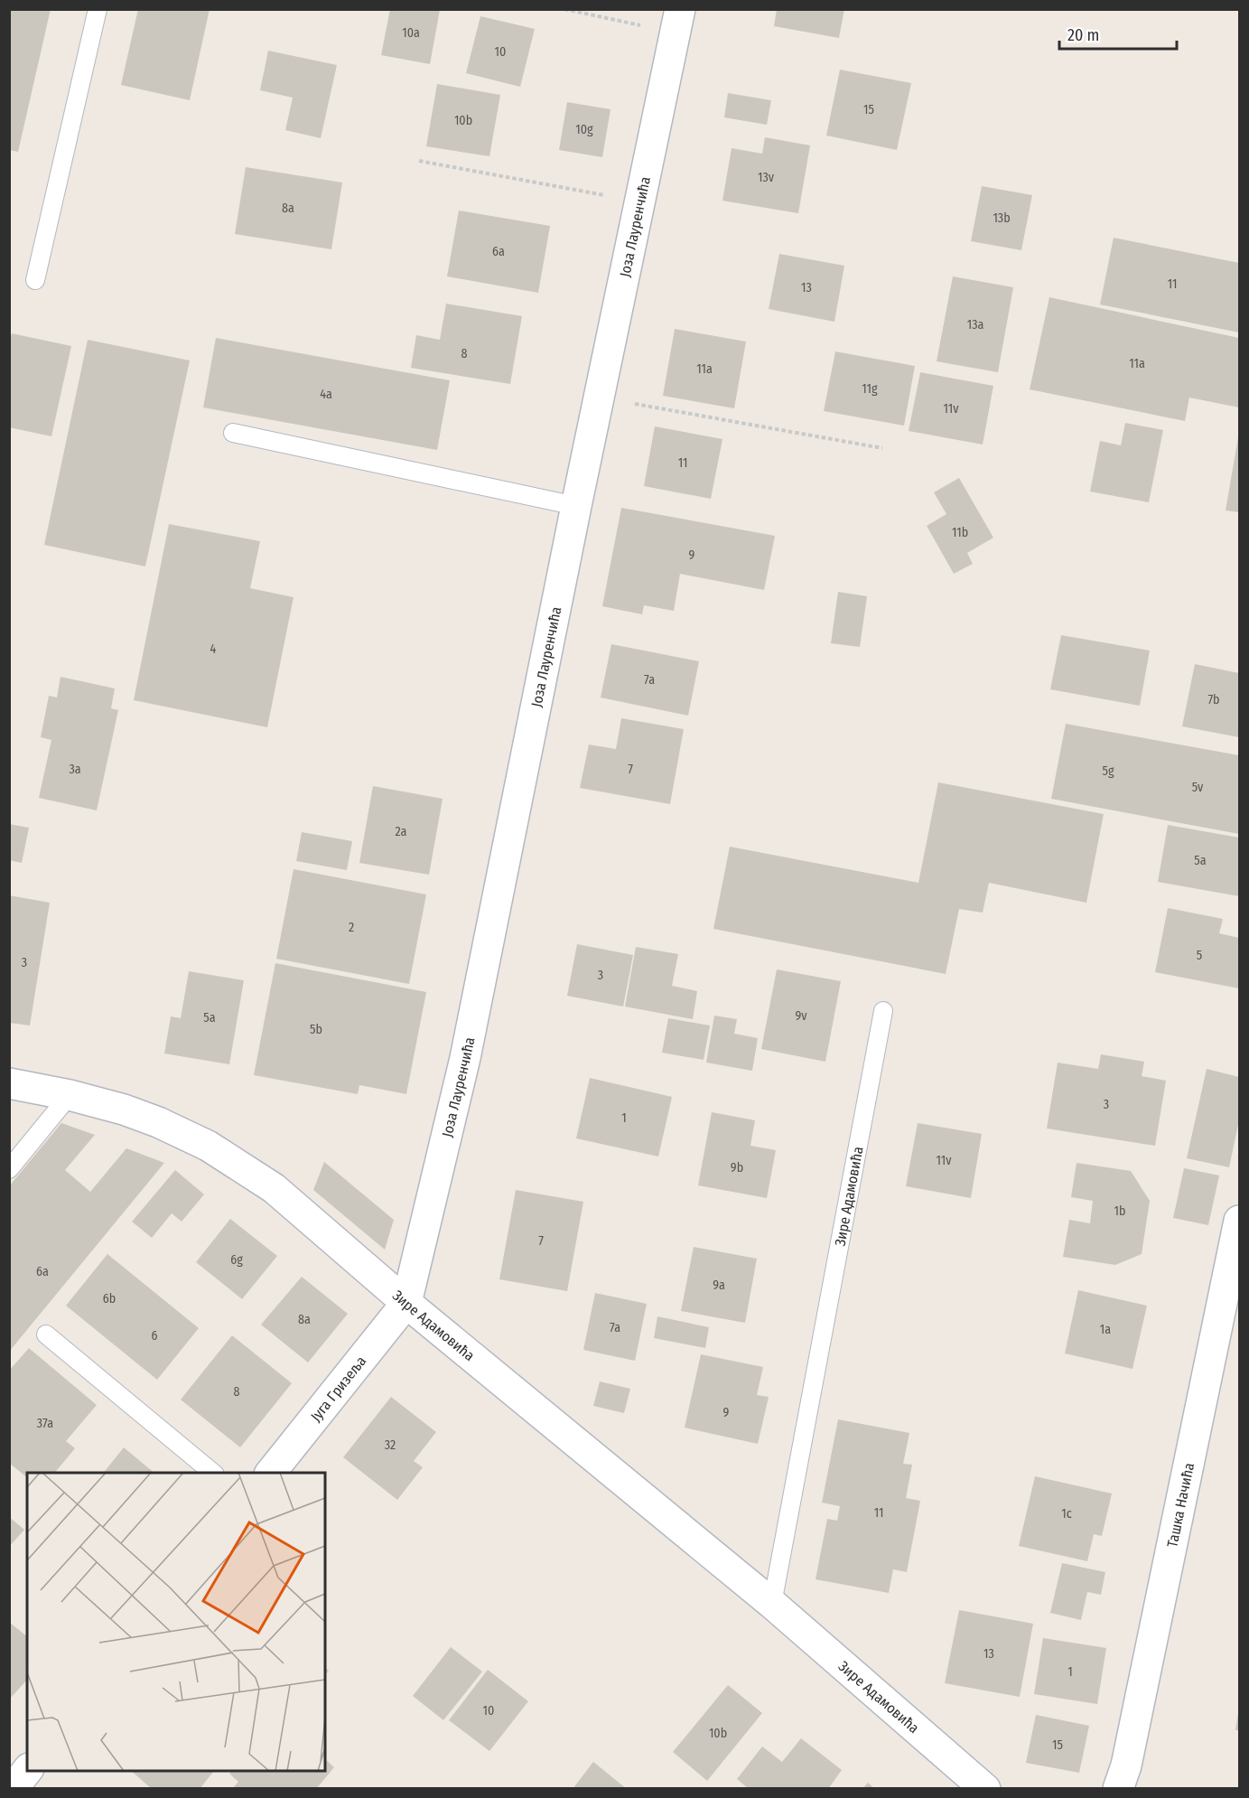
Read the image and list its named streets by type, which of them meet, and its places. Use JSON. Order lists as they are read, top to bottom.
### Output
{
  "streets": {
    "street": [
      "Јоза Лауренчића",
      "Зире Адамовића",
      "Југа Гризеља",
      "Ташка Начића"
    ]
  },
  "crossings": [
    ["Јоза Лауренчића", "Зире Адамовића"],
    ["Јоза Лауренчића", "Југа Гризеља"],
    ["Зире Адамовића", "Југа Гризеља"]
  ],
  "house_numbers": [
    "10a",
    "10",
    "15",
    "10b",
    "10g",
    "13v",
    "8a",
    "13b",
    "6a",
    "11",
    "13",
    "13a",
    "8",
    "11a",
    "11a",
    "11g",
    "4a",
    "11v",
    "11",
    "11b",
    "9",
    "4",
    "7a",
    "7b",
    "3a",
    "7",
    "5g",
    "5v",
    "2a",
    "5a",
    "2",
    "5",
    "3",
    "3",
    "9v",
    "5a",
    "5b",
    "3",
    "1",
    "11v",
    "9b",
    "1b",
    "7",
    "6g",
    "6a",
    "9a",
    "6b",
    "8a",
    "7a",
    "1a",
    "6",
    "8",
    "9",
    "37a",
    "32",
    "11",
    "1c",
    "13",
    "1",
    "10",
    "10b",
    "15"
  ],
  "scale_bar": "20 m"
}
